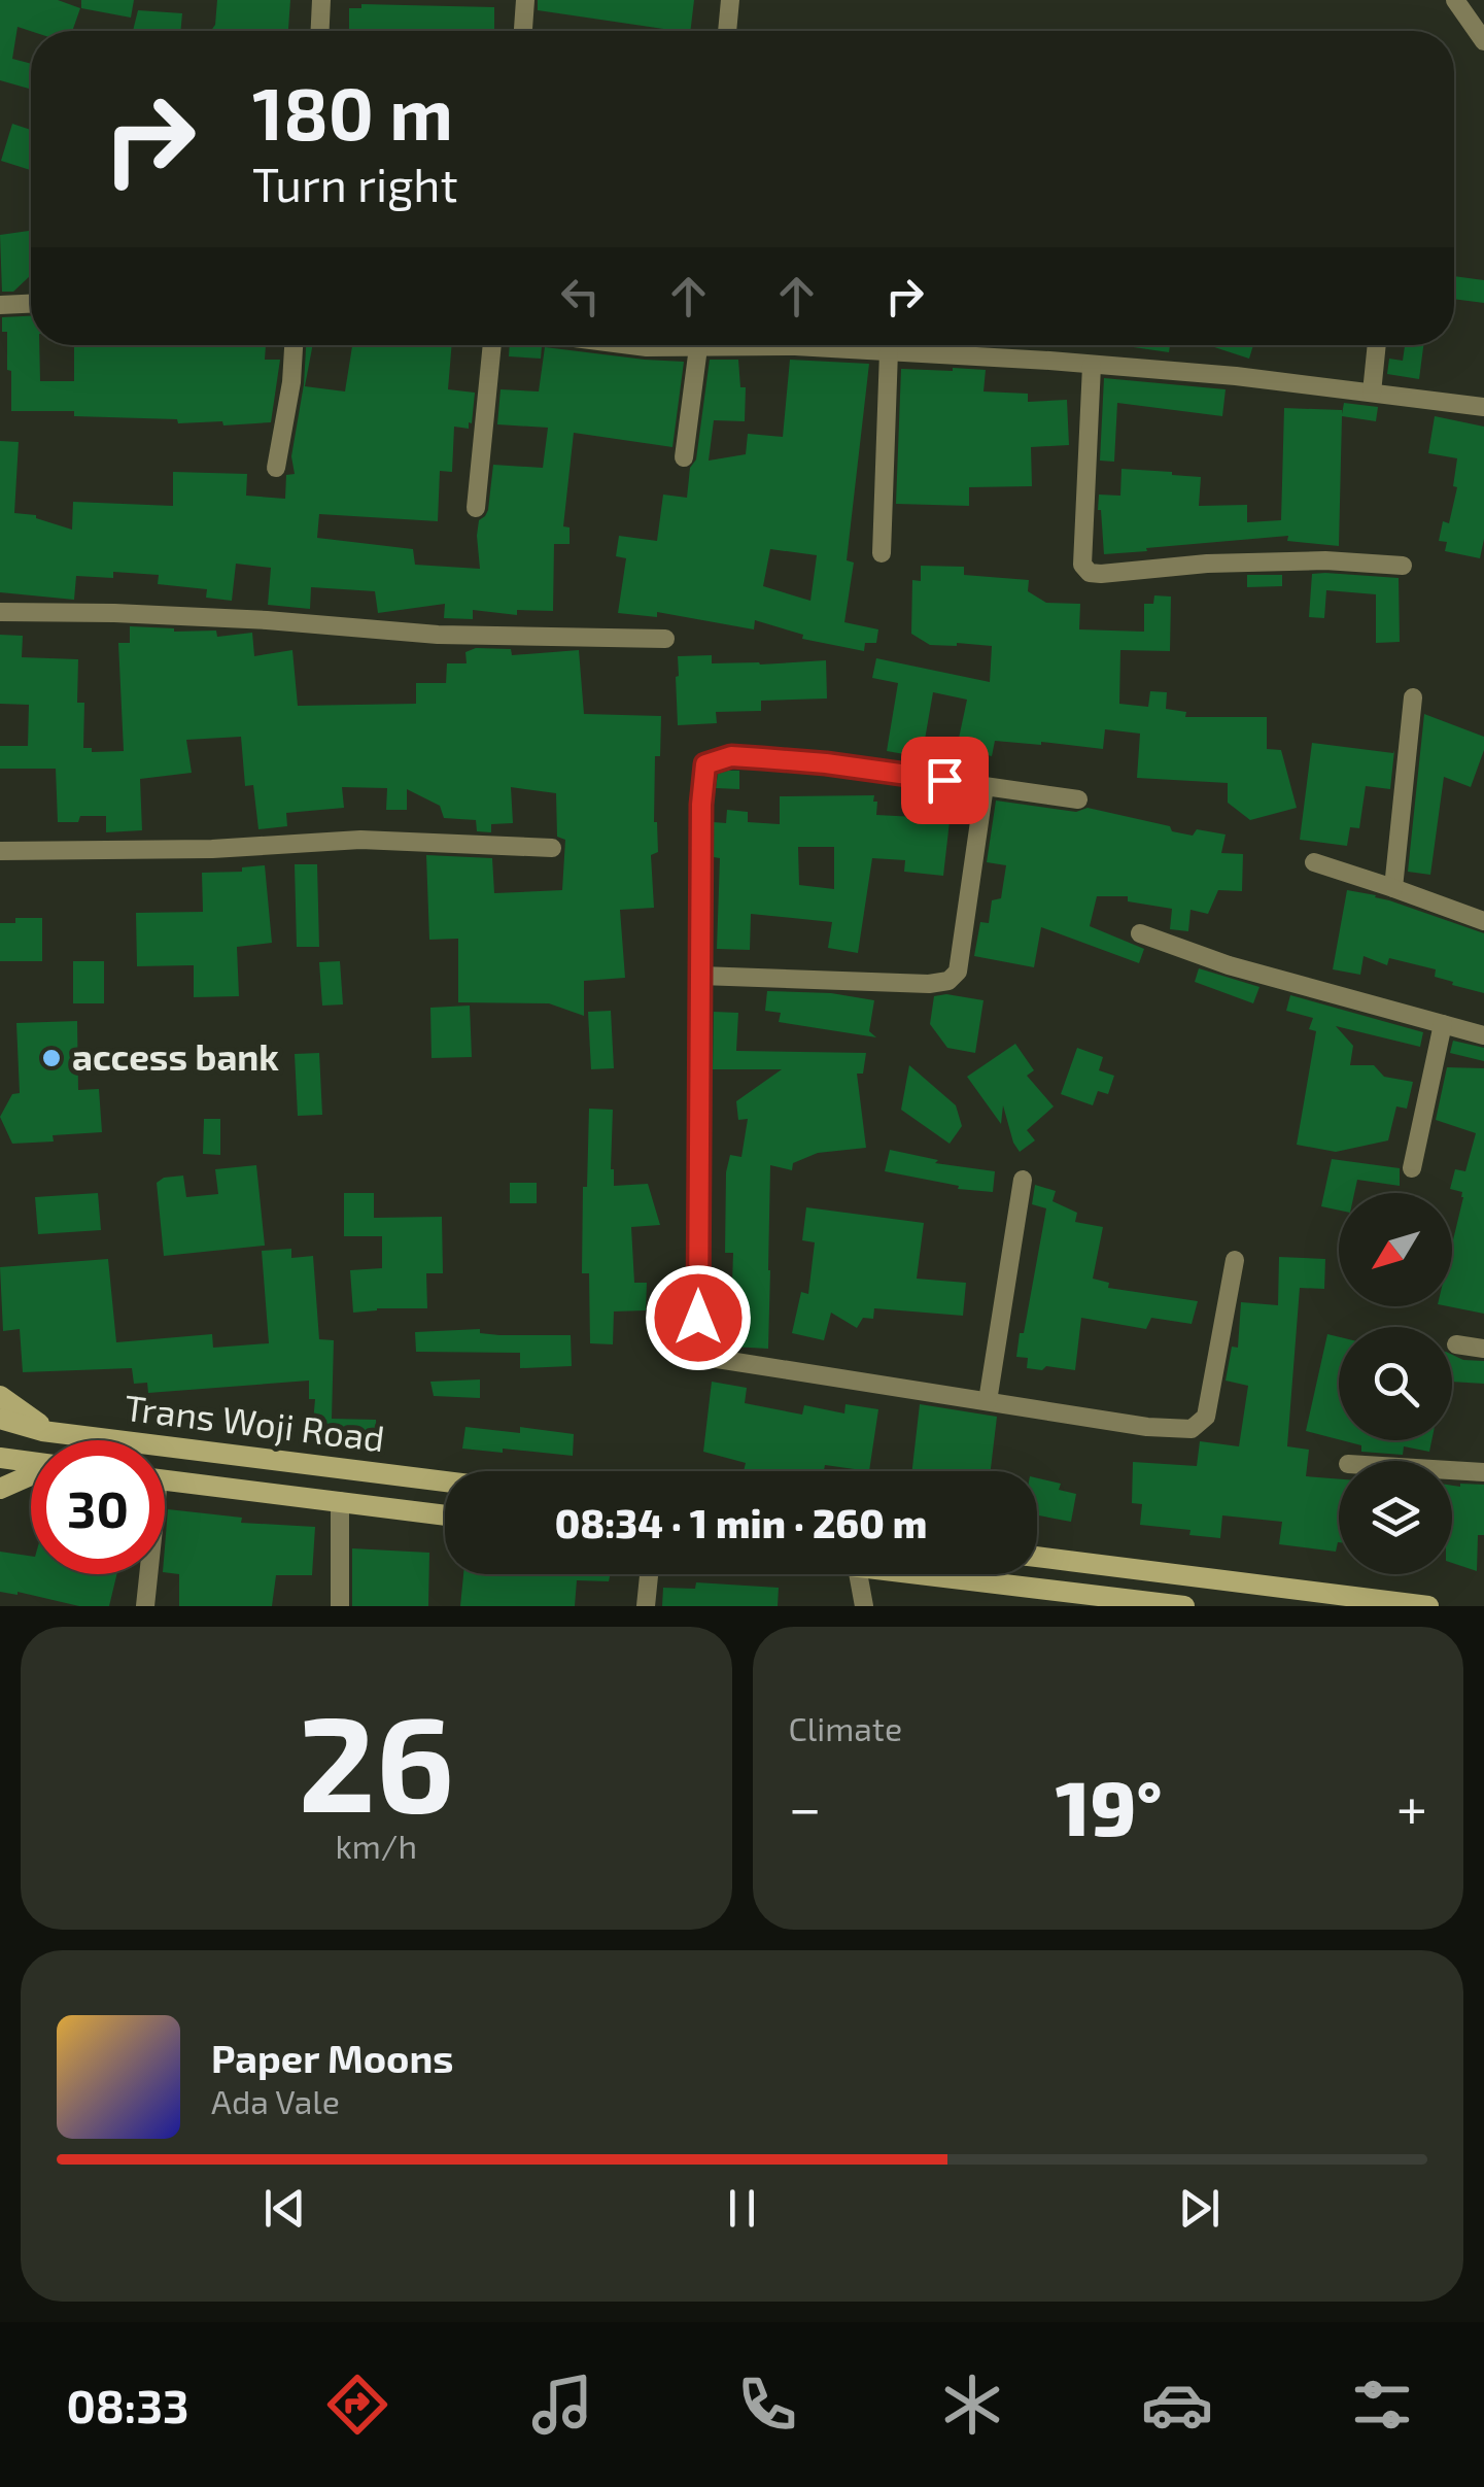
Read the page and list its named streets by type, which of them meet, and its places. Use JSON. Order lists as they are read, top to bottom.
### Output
{
  "streets": {
    "main road": ["Trans Woji Road"]
  },
  "places": ["access bank"],
  "north": "bottom left",
  "page": {
    "turn": ["180 m", "Turn right"],
    "limit": "30",
    "trip": "08:34 · 1 min · 260 m",
    "tile": [
      ["26", "km/h"],
      "Climate"
    ],
    "heat": ["−", "19°", "+"],
    "song": ["Paper Moons", "Ada Vale"],
    "tabs": "08:33"
  }
}
